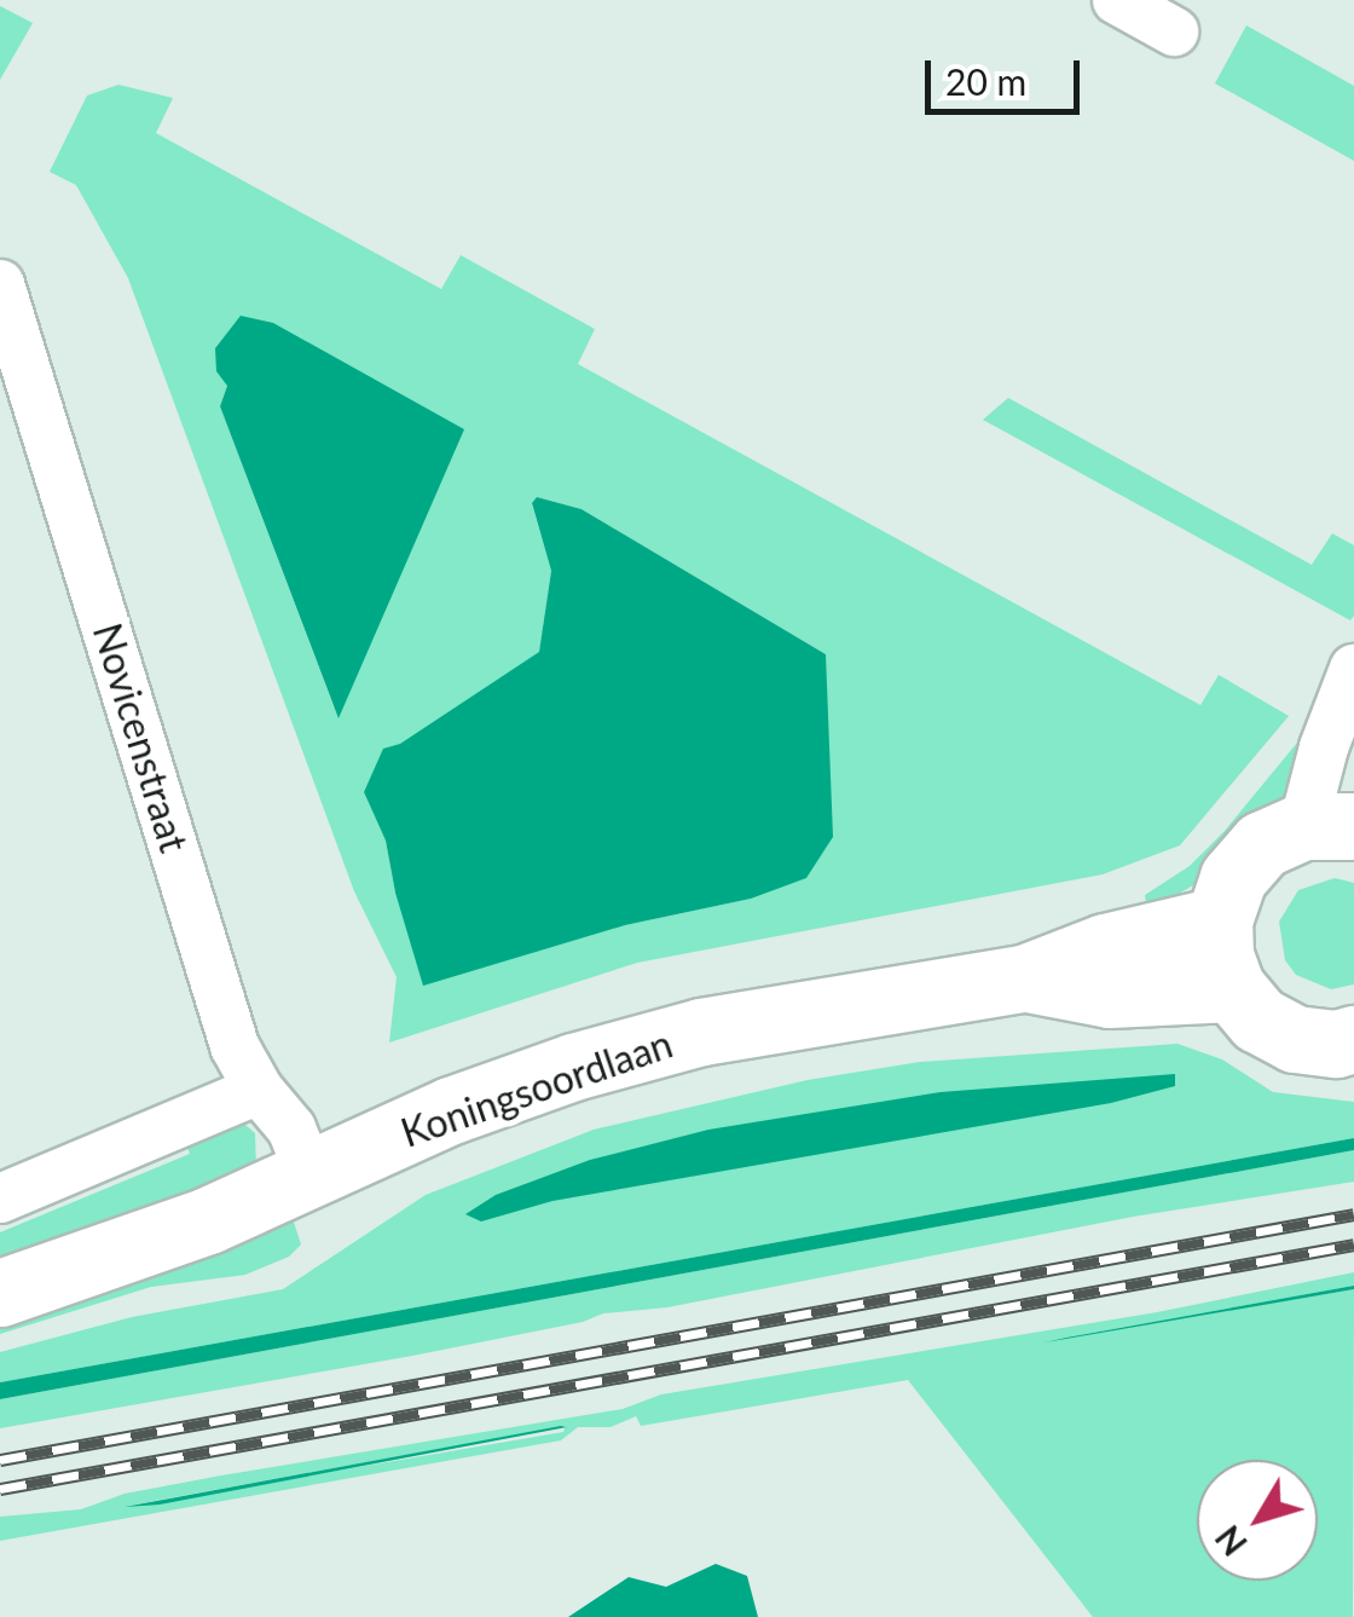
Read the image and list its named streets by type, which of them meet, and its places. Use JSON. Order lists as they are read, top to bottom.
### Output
{
  "streets": {
    "street": ["Novicenstraat", "Koningsoordlaan"]
  },
  "crossings": [
    ["Novicenstraat", "Koningsoordlaan"]
  ],
  "scale_bar": "20 m",
  "north": "bottom left"
}
